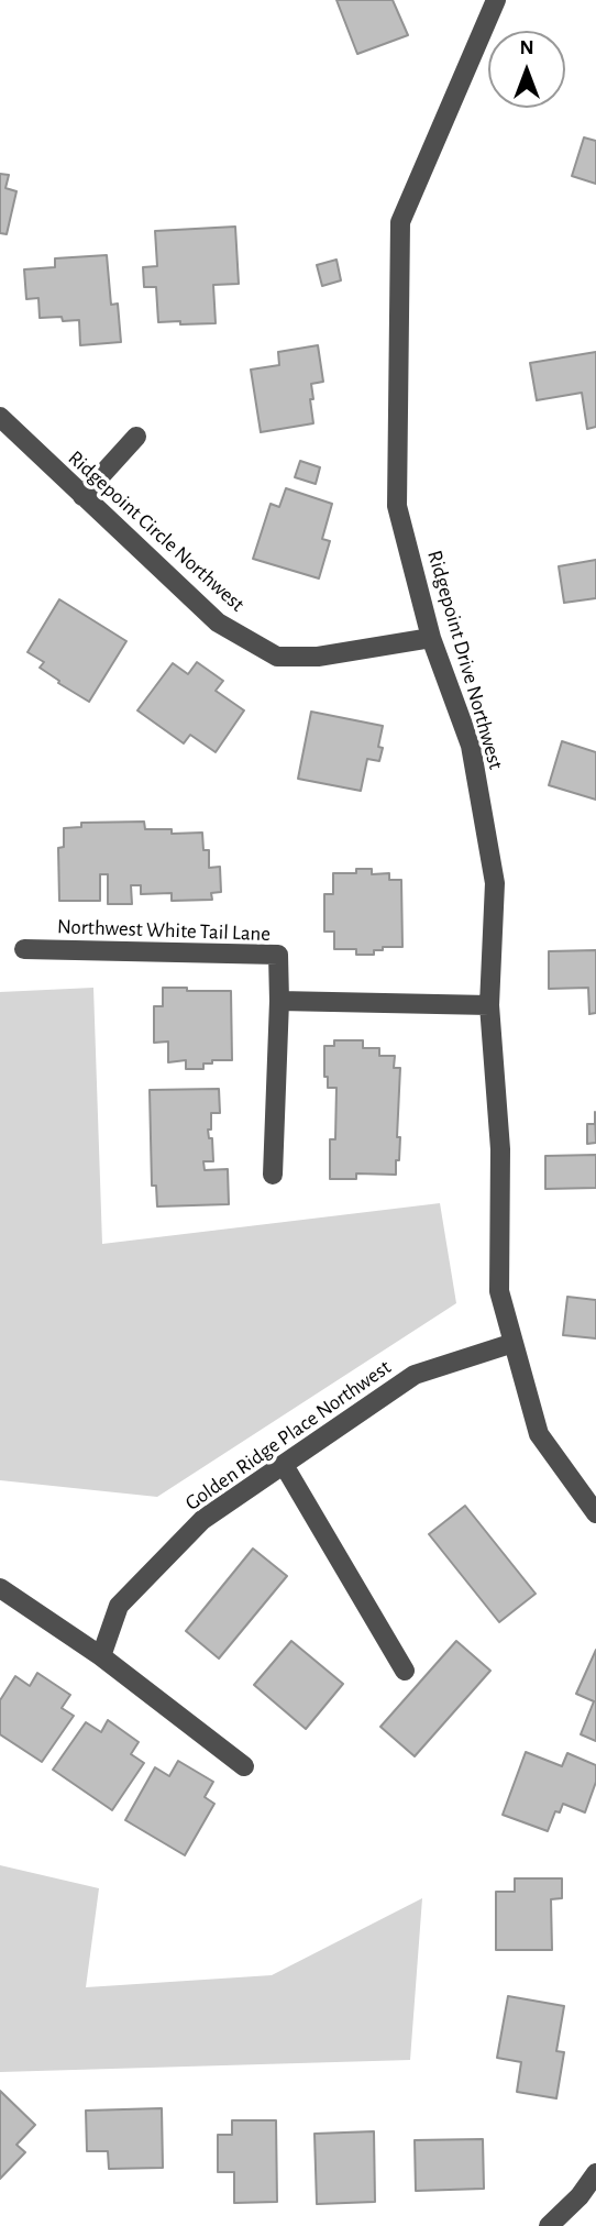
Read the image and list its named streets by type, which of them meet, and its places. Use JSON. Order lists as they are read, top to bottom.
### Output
{
  "streets": {
    "street": [
      "Ridgepoint Circle Northwest",
      "Ridgepoint Drive Northwest",
      "Northwest White Tail Lane",
      "Golden Ridge Place Northwest"
    ]
  },
  "crossings": [
    ["Ridgepoint Circle Northwest", "Ridgepoint Drive Northwest"],
    ["Ridgepoint Drive Northwest", "Golden Ridge Place Northwest"]
  ],
  "north": "top"
}
